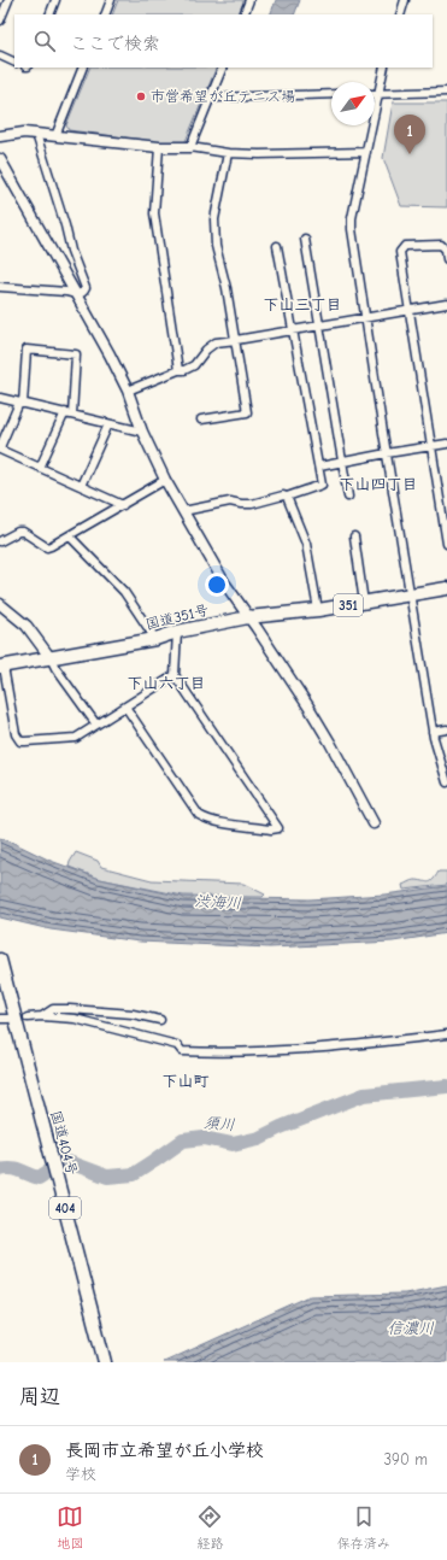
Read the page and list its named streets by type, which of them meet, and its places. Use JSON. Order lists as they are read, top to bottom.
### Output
{
  "streets": {
    "highway": [
      "351",
      "国道351号",
      "国道404号",
      "404"
    ]
  },
  "districts": [
    "下山三丁目",
    "下山四丁目",
    "下山六丁目",
    "下山町"
  ],
  "water": ["渋海川", "須川", "信濃川"],
  "places": ["市営希望が丘テニス場"],
  "north": "top right",
  "page": {
    "search": "ここで検索",
    "pins": "1",
    "heading": "周辺",
    "list": [
      {
        "mark": "1",
        "name": "長岡市立希望が丘小学校",
        "note": "学校",
        "value": "390 m"
      }
    ],
    "nav": ["地図", "経路", "保存済み"]
  }
}
